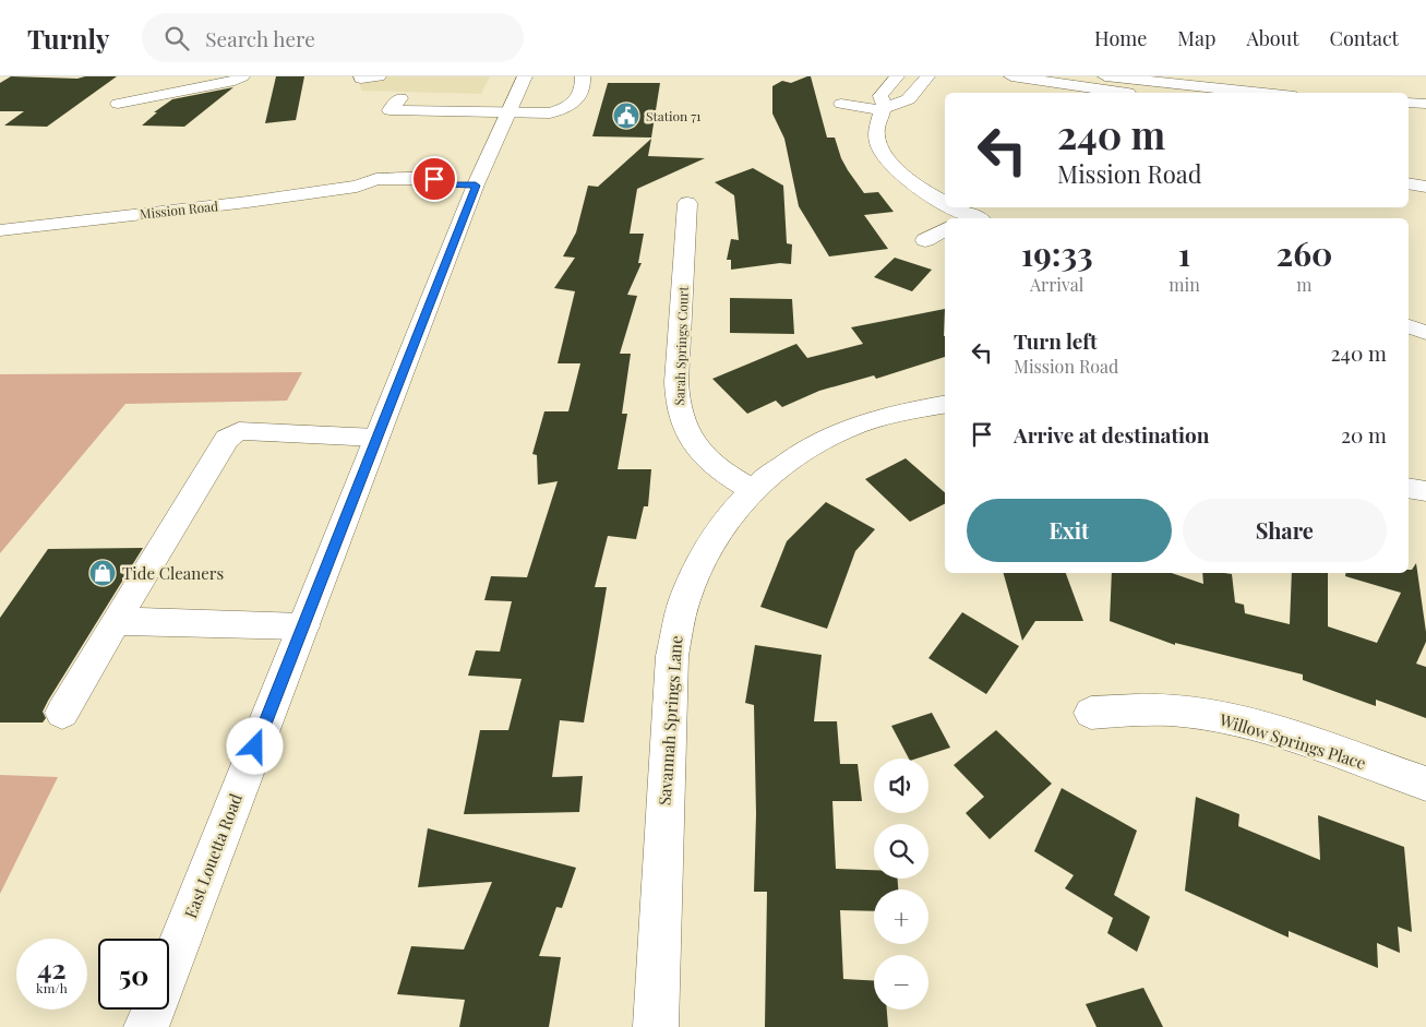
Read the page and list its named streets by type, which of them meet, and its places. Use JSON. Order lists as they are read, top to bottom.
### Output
{
  "streets": {
    "street": [
      "Mission Road",
      "Sarah Springs Court",
      "Savannah Springs Lane",
      "Willow Springs Place",
      "East Louetta Road"
    ]
  },
  "crossings": [
    ["Mission Road", "East Louetta Road"],
    ["Sarah Springs Court", "Savannah Springs Lane"]
  ],
  "places": {
    "public building": ["Station 71"],
    "shop": ["Tide Cleaners"]
  },
  "page": {
    "header": "Turnly",
    "search": "Search here",
    "nav": [
      "Home",
      "Map",
      "About",
      "Contact"
    ],
    "turn": ["240 m", "Mission Road"],
    "eta": [
      "19:33",
      "Arrival",
      "1",
      "min",
      "260",
      "m"
    ],
    "list": [
      {
        "name": "Turn left",
        "note": "Mission Road",
        "value": "240 m"
      },
      {
        "name": "Arrive at destination",
        "value": "20 m"
      }
    ],
    "buttons": ["Exit", "Share"],
    "map_buttons": ["+", "−"],
    "speed": "42 km/h",
    "limit": "50"
  }
}
